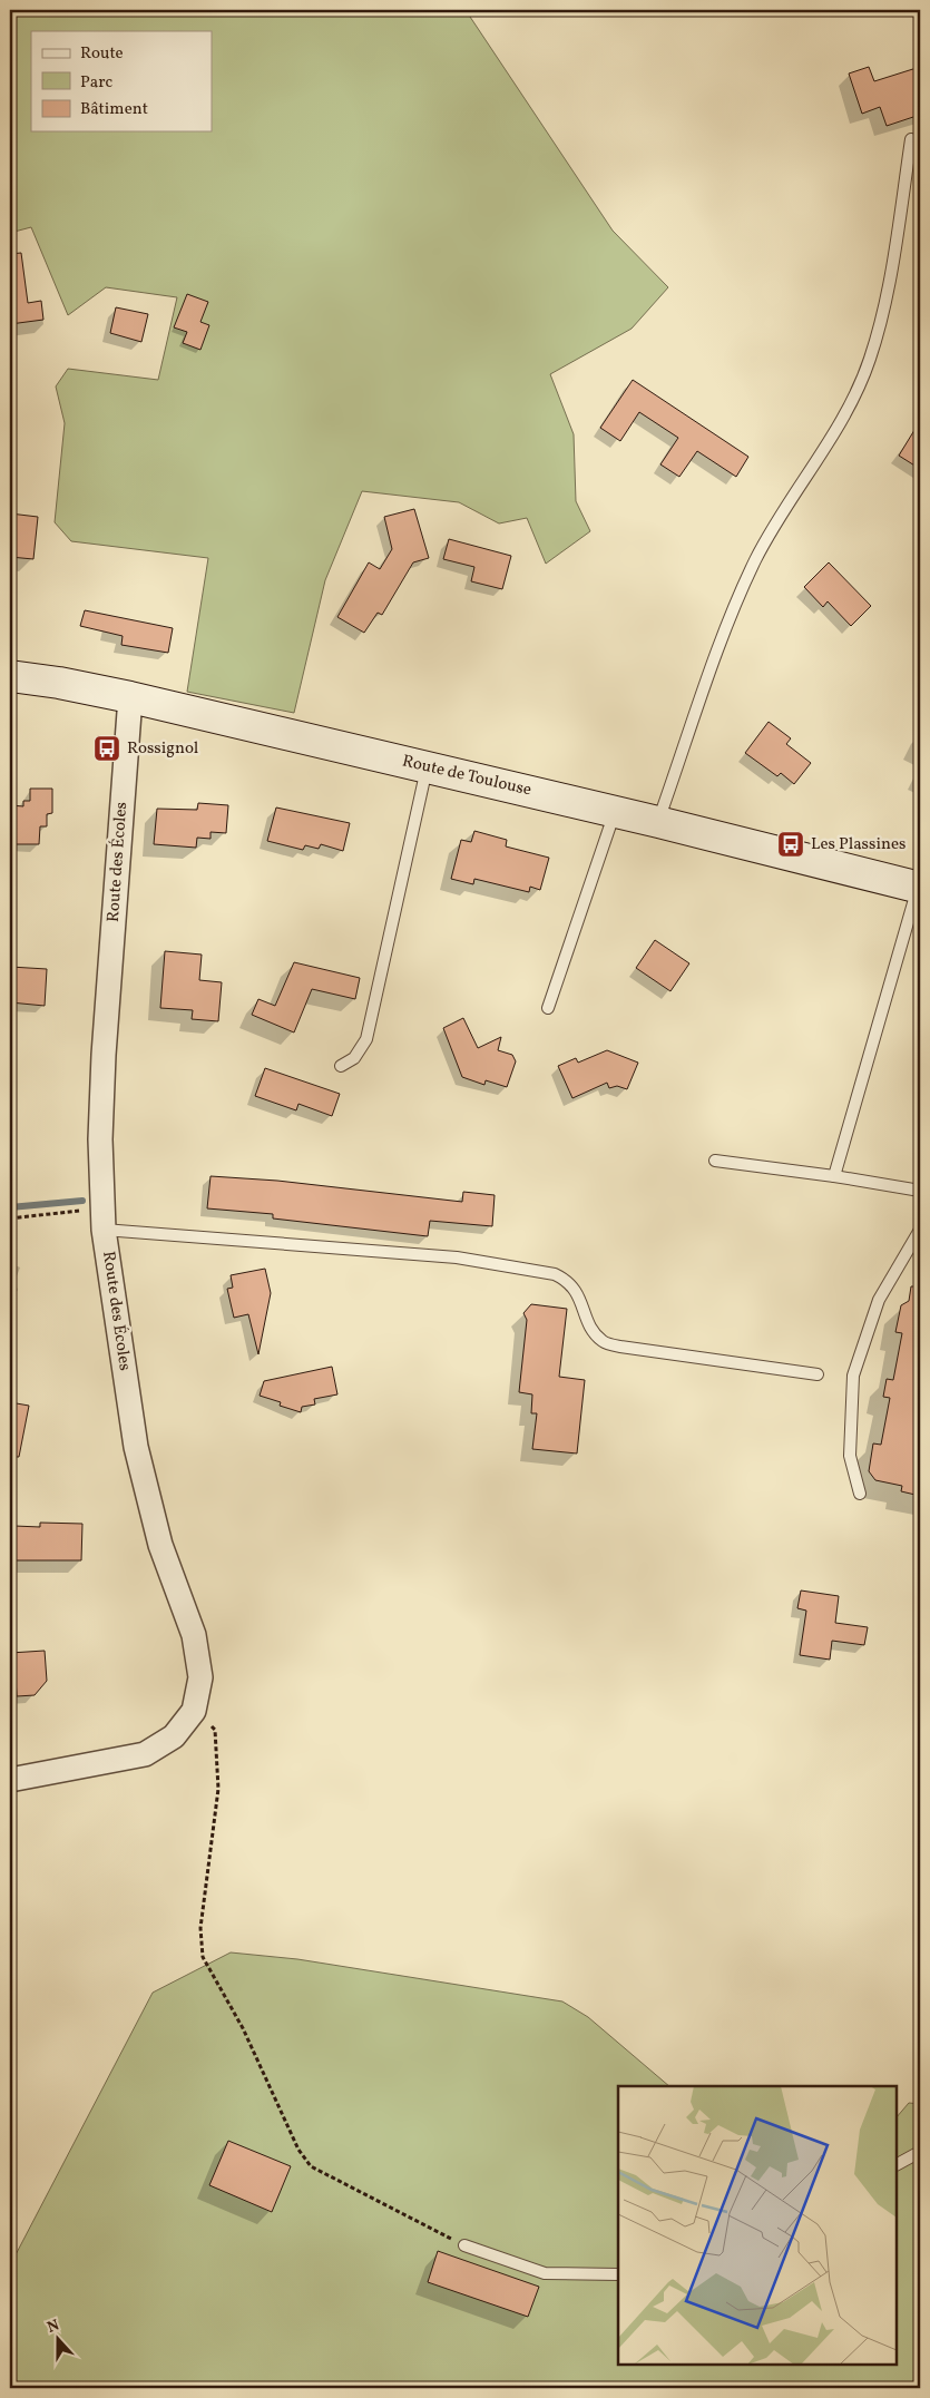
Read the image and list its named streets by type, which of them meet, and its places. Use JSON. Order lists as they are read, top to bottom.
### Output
{
  "streets": {
    "street": ["Route de Toulouse", "Route des Écoles"]
  },
  "crossings": [
    ["Route de Toulouse", "Route des Écoles"]
  ],
  "places": {
    "bus stop": ["Rossignol", "Les Plassines"]
  },
  "legend": ["Route", "Parc", "Bâtiment"],
  "north": "top"
}
